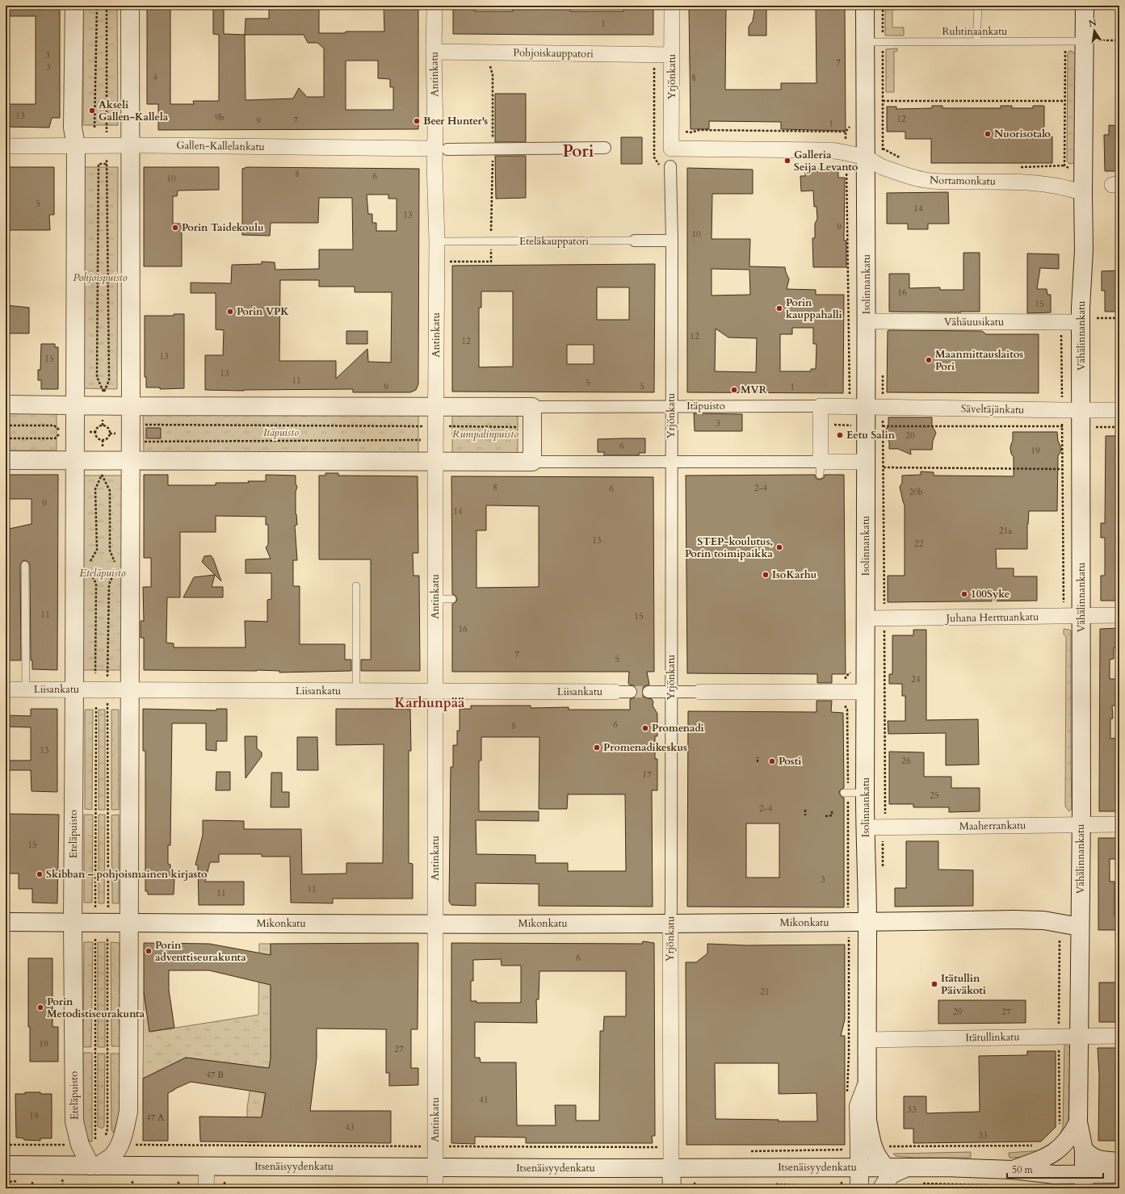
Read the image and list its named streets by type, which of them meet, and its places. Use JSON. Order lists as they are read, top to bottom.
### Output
{
  "streets": {
    "main road": [
      "Yrjönkatu",
      "Isolinnankatu",
      "Vähälinnankatu",
      "Itäpuisto",
      "Eteläpuisto",
      "Mikonkatu",
      "Itsenäisyydenkatu"
    ],
    "street": [
      "Pohjoiskauppatori",
      "Antinkatu",
      "Gallen-Kallelankatu",
      "Nortamonkatu",
      "Eteläkauppatori",
      "Vähäuusikatu",
      "Säveltäjänkatu",
      "Juhana Herttuankatu",
      "Liisankatu",
      "Maaherrankatu",
      "Itätullinkatu"
    ],
    "lane": ["Ruhtinaankatu"]
  },
  "crossings": [
    ["Ruhtinaankatu", "Isolinnankatu"],
    ["Ruhtinaankatu", "Vähälinnankatu"],
    ["Pohjoiskauppatori", "Antinkatu"],
    ["Pohjoiskauppatori", "Yrjönkatu"],
    ["Antinkatu", "Gallen-Kallelankatu"],
    ["Antinkatu", "Eteläkauppatori"],
    ["Antinkatu", "Itäpuisto"],
    ["Antinkatu", "Liisankatu"],
    ["Antinkatu", "Mikonkatu"],
    ["Antinkatu", "Itsenäisyydenkatu"],
    ["Yrjönkatu", "Nortamonkatu"],
    ["Yrjönkatu", "Eteläkauppatori"],
    ["Yrjönkatu", "Itäpuisto"],
    ["Yrjönkatu", "Mikonkatu"],
    ["Yrjönkatu", "Itsenäisyydenkatu"],
    ["Nortamonkatu", "Isolinnankatu"],
    ["Nortamonkatu", "Vähälinnankatu"],
    ["Isolinnankatu", "Vähäuusikatu"],
    ["Isolinnankatu", "Itäpuisto"],
    ["Isolinnankatu", "Säveltäjänkatu"],
    ["Isolinnankatu", "Juhana Herttuankatu"],
    ["Isolinnankatu", "Maaherrankatu"],
    ["Isolinnankatu", "Mikonkatu"],
    ["Isolinnankatu", "Itätullinkatu"],
    ["Isolinnankatu", "Itsenäisyydenkatu"],
    ["Vähäuusikatu", "Vähälinnankatu"],
    ["Vähälinnankatu", "Säveltäjänkatu"],
    ["Vähälinnankatu", "Juhana Herttuankatu"],
    ["Vähälinnankatu", "Maaherrankatu"],
    ["Vähälinnankatu", "Mikonkatu"],
    ["Vähälinnankatu", "Itätullinkatu"],
    ["Vähälinnankatu", "Itsenäisyydenkatu"],
    ["Itäpuisto", "Säveltäjänkatu"],
    ["Itäpuisto", "Eteläpuisto"],
    ["Liisankatu", "Eteläpuisto"],
    ["Eteläpuisto", "Mikonkatu"],
    ["Eteläpuisto", "Itsenäisyydenkatu"]
  ],
  "districts": ["Pori", "Karhunpää"],
  "parks": [
    "Pohjoispuisto",
    "Itäpuisto",
    "Rumpalinpuisto",
    "Eteläpuisto"
  ],
  "places": [
    "Akseli Gallen-Kallela",
    "Beer Hunter's",
    "Nuorisotalo",
    "Galleria Seija Levanto",
    "Porin Taidekoulu",
    "Porin kauppahalli",
    "Porin VPK",
    "Maanmittauslaitos Pori",
    "MVR",
    "Eetu Salin",
    "STEP-koulutus, Porin toimipaikka",
    "IsoKarhu",
    "100Syke",
    "Promenadi",
    "Promenadikeskus",
    "Posti",
    "Skibban – pohjoismainen kirjasto",
    "Porin adventtiseurakunta",
    "Itätullin Päiväkoti",
    "Porin Metodistiseurakunta"
  ],
  "house_numbers": [
    "1",
    "3",
    "7",
    "3",
    "4",
    "8",
    "13",
    "9b",
    "12",
    "7",
    "9",
    "1",
    "8",
    "6",
    "10",
    "5",
    "14",
    "13",
    "9",
    "10",
    "16",
    "15",
    "12",
    "12",
    "13",
    "15",
    "13",
    "11",
    "5",
    "5",
    "9",
    "1",
    "3",
    "20",
    "6",
    "19",
    "8",
    "2-4",
    "6",
    "20b",
    "9",
    "14",
    "21a",
    "13",
    "22",
    "11",
    "15",
    "16",
    "7",
    "5",
    "24",
    "6",
    "8",
    "13",
    "26",
    "17",
    "25",
    "2-4",
    "15",
    "3",
    "11",
    "11",
    "6",
    "21",
    "29",
    "27",
    "19",
    "27",
    "47 B",
    "41",
    "33",
    "19",
    "47 A",
    "43",
    "33"
  ],
  "scale_bar": "50 m",
  "north": "top"
}
